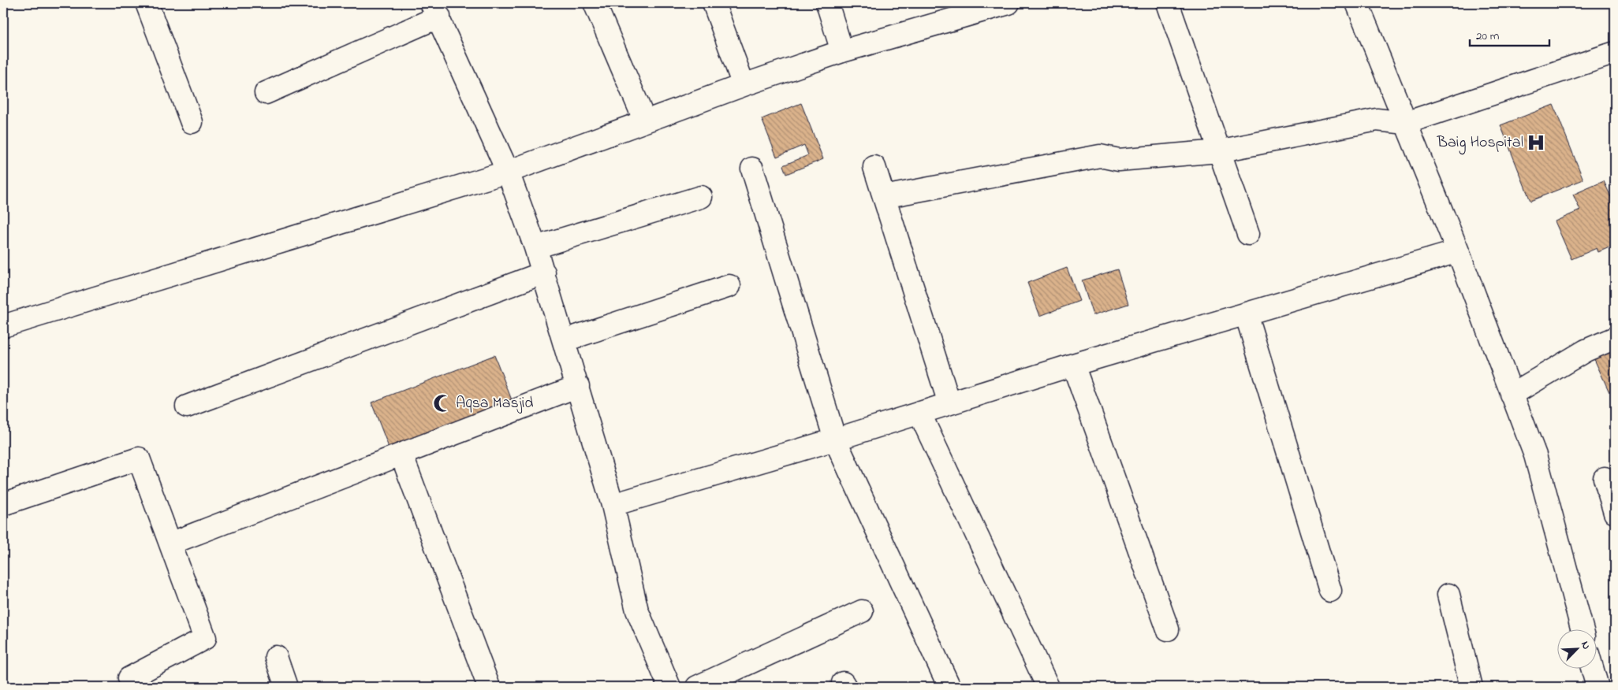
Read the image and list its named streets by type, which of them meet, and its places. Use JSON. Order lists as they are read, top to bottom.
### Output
{
  "places": {
    "hospital": ["Baig Hospital"],
    "mosque": ["Aqsa Masjid"]
  },
  "scale_bar": "20 m",
  "north": "top right"
}
